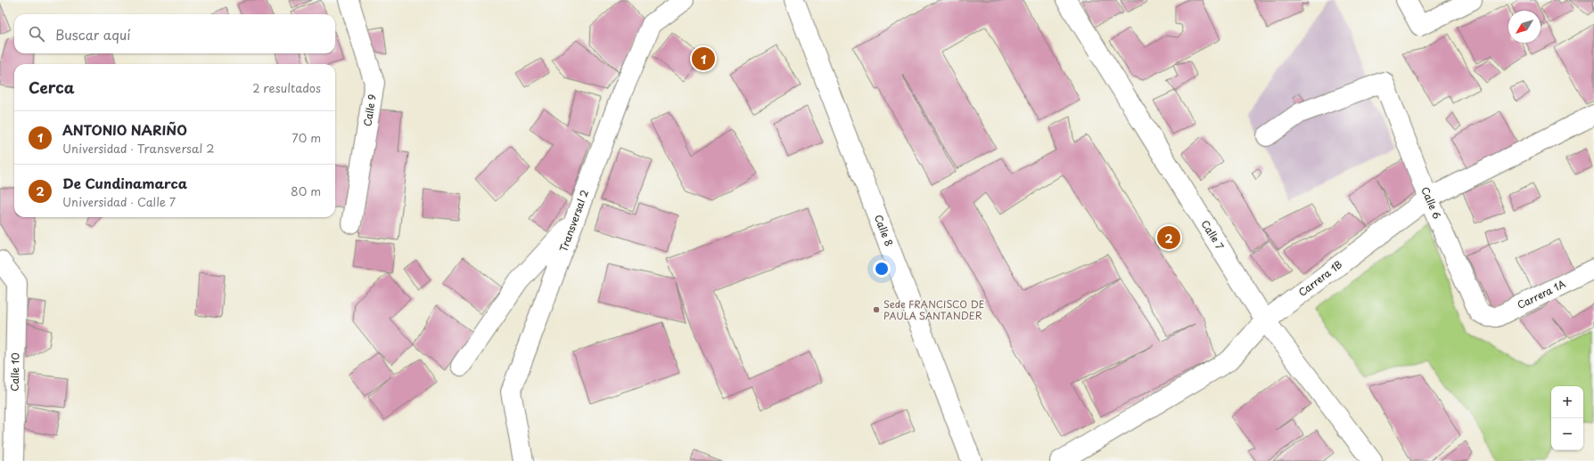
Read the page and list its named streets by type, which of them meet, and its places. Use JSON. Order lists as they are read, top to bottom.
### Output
{
  "streets": {
    "street": [
      "Calle 9",
      "Calle 6",
      "Transversal 2",
      "Calle 8",
      "Calle 7",
      "Carrera 1B",
      "Carrera 1A",
      "Calle 10"
    ]
  },
  "crossings": [
    ["Calle 6", "Carrera 1B"],
    ["Calle 6", "Carrera 1A"],
    ["Calle 7", "Carrera 1B"]
  ],
  "places": ["Sede FRANCISCO DE PAULA SANTANDER"],
  "north": "bottom left",
  "page": {
    "search": "Buscar aquí",
    "pins": ["1", "2"],
    "heading": ["Cerca", "2 resultados"],
    "list": [
      {
        "mark": "1",
        "name": "ANTONIO NARIÑO",
        "note": "Universidad · Transversal 2",
        "value": "70 m"
      },
      {
        "mark": "2",
        "name": "De Cundinamarca",
        "note": "Universidad · Calle 7",
        "value": "80 m"
      }
    ],
    "map_buttons": ["+", "−"]
  }
}
